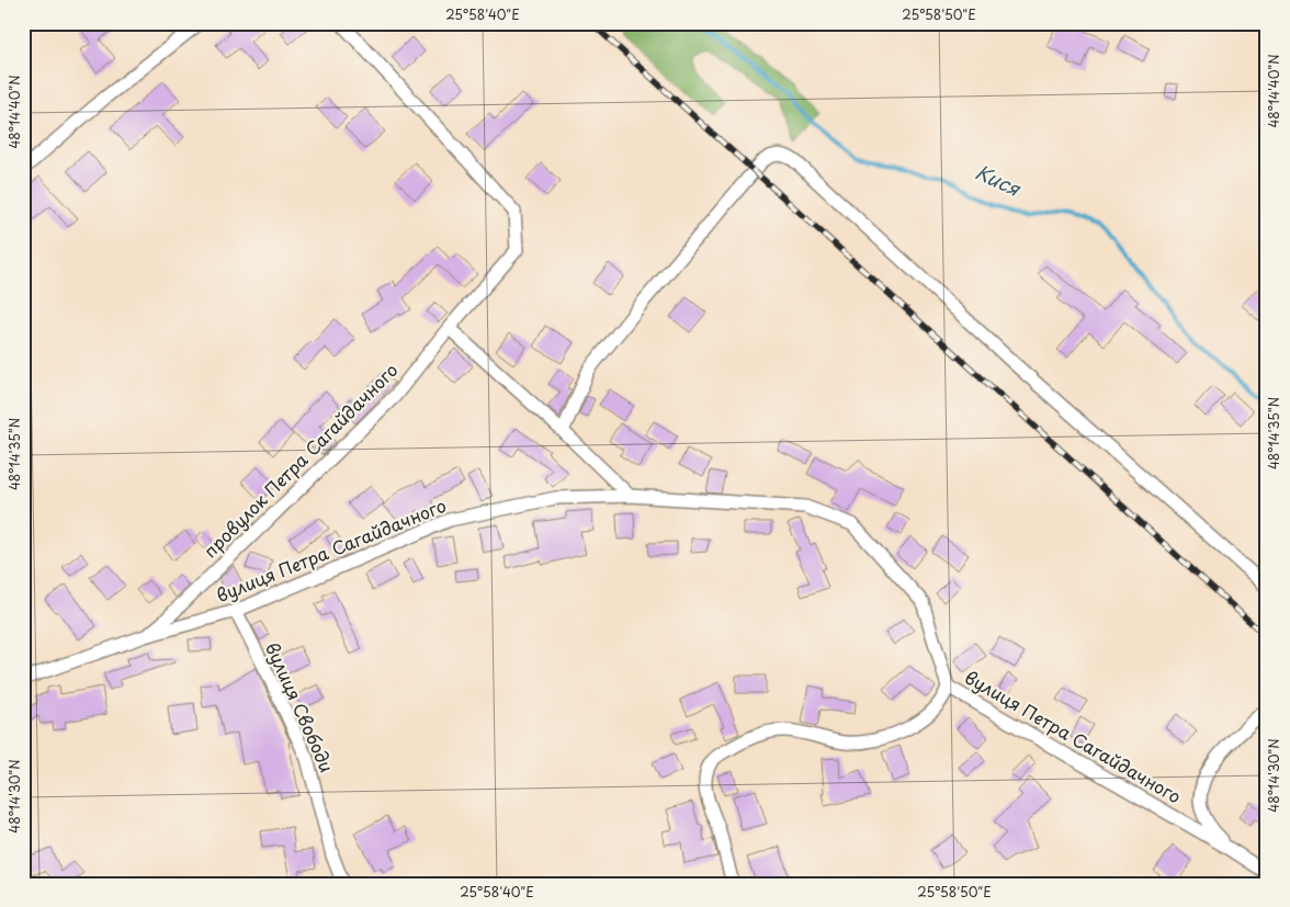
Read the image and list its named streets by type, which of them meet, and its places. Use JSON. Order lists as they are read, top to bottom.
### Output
{
  "streets": {
    "street": ["провулок Петра Сагайдачного", "вулиця Петра Сагайдачного", "вулиця Свободи"]
  },
  "crossings": [
    ["провулок Петра Сагайдачного", "вулиця Петра Сагайдачного"],
    ["вулиця Петра Сагайдачного", "вулиця Свободи"]
  ],
  "water": ["Кися"],
  "coordinates": [
    "25°58'40\"E",
    "25°58'50\"E",
    "48°14'40\"N",
    "48°14'35\"N",
    "48°14'30\"N"
  ]
}
